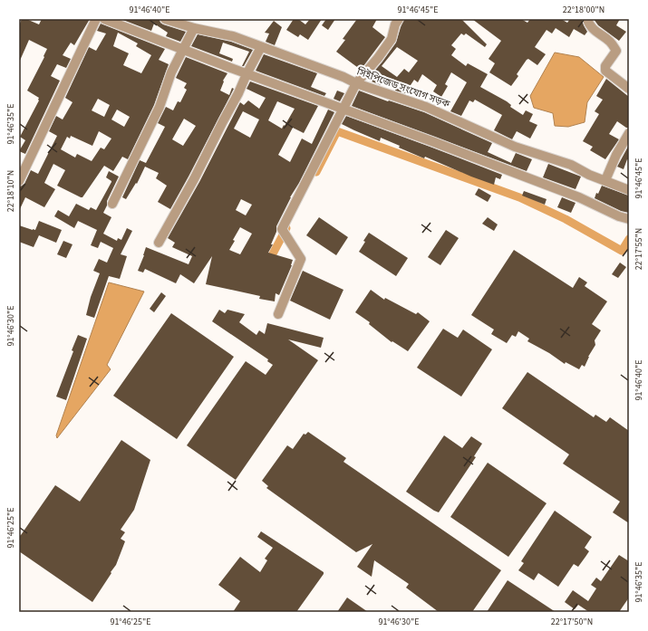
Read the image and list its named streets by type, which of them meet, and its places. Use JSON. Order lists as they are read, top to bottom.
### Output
{
  "streets": {
    "street": ["সিইপিজেড সংযোগ সড়ক"]
  },
  "coordinates": [
    "91°46'40\"E",
    "91°46'45\"E",
    "22°18'00\"N",
    "91°46'35\"E",
    "22°18'10\"N",
    "22°17'55\"N",
    "91°46'30\"E",
    "91°46'25\"E",
    "22°17'50\"N"
  ]
}
